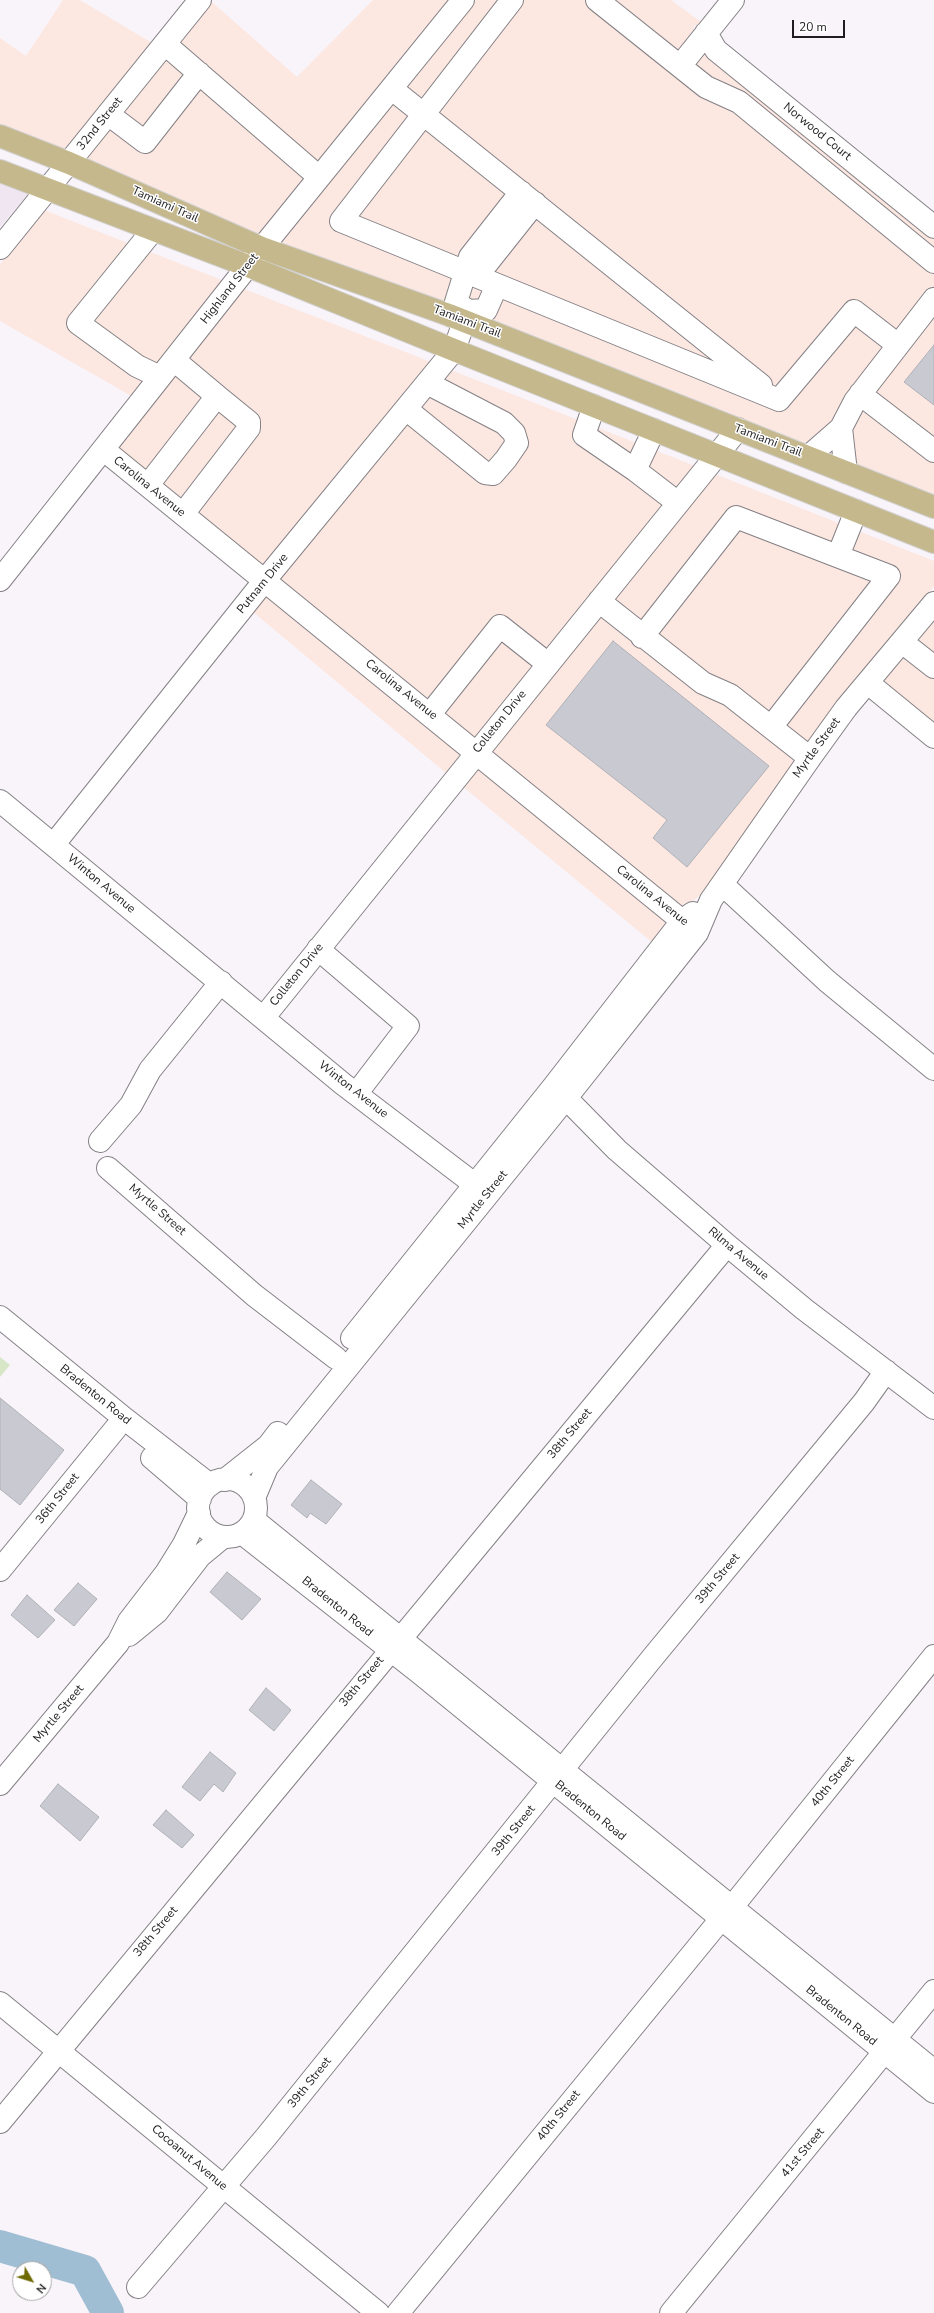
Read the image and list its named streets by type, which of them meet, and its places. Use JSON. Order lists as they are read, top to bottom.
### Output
{
  "streets": {
    "main road": ["Tamiami Trail"],
    "street": [
      "32nd Street",
      "Norwood Court",
      "Highland Street",
      "Carolina Avenue",
      "Putnam Drive",
      "Colleton Drive",
      "Myrtle Street",
      "Winton Avenue",
      "Rilma Avenue",
      "Bradenton Road",
      "38th Street",
      "36th Street",
      "39th Street",
      "40th Street",
      "41st Street",
      "Cocoanut Avenue"
    ]
  },
  "crossings": [
    ["32nd Street", "Tamiami Trail"],
    ["Tamiami Trail", "Highland Street"],
    ["Tamiami Trail", "Putnam Drive"],
    ["Tamiami Trail", "Colleton Drive"],
    ["Highland Street", "Carolina Avenue"],
    ["Carolina Avenue", "Putnam Drive"],
    ["Carolina Avenue", "Colleton Drive"],
    ["Carolina Avenue", "Myrtle Street"],
    ["Putnam Drive", "Winton Avenue"],
    ["Colleton Drive", "Winton Avenue"],
    ["Myrtle Street", "Winton Avenue"],
    ["Myrtle Street", "Rilma Avenue"],
    ["Myrtle Street", "Bradenton Road"],
    ["Rilma Avenue", "38th Street"],
    ["Rilma Avenue", "39th Street"],
    ["Bradenton Road", "38th Street"],
    ["Bradenton Road", "36th Street"],
    ["Bradenton Road", "39th Street"],
    ["Bradenton Road", "40th Street"],
    ["Bradenton Road", "41st Street"],
    ["38th Street", "Cocoanut Avenue"],
    ["39th Street", "Cocoanut Avenue"]
  ],
  "scale_bar": "20 m",
  "north": "bottom right"
}
